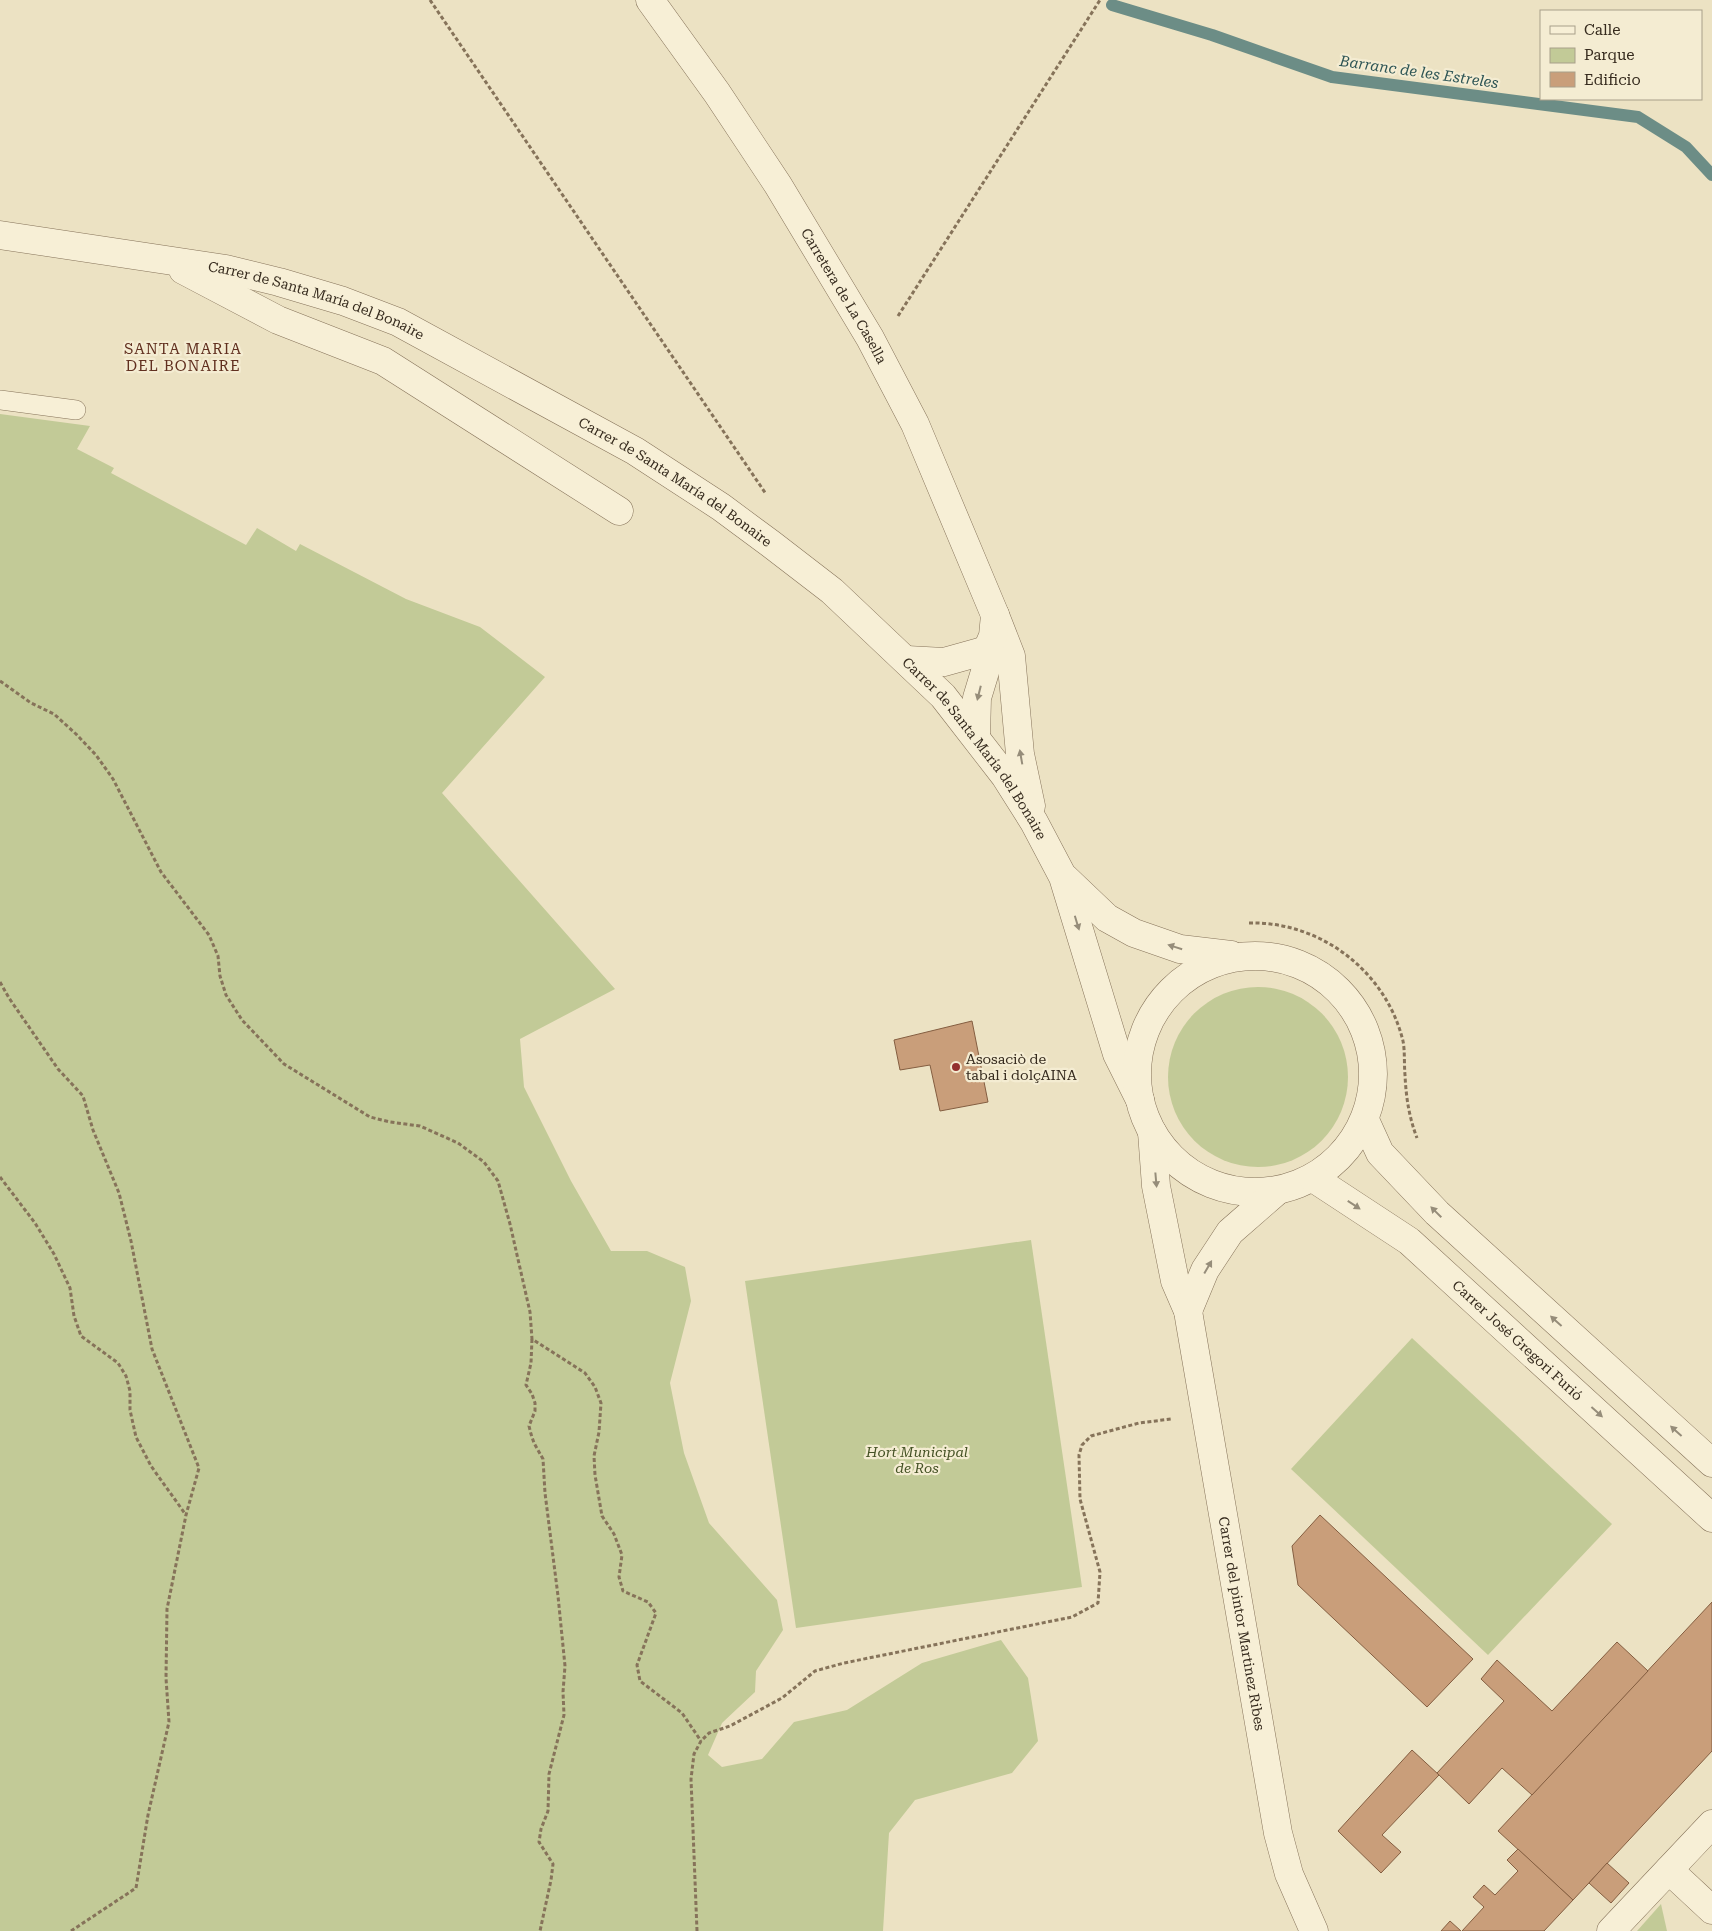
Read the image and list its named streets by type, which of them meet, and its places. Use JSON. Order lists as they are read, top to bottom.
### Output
{
  "streets": {
    "street": [
      "Carretera de La Casella",
      "Carrer de Santa María del Bonaire",
      "Carrer José Gregori Furió",
      "Carrer del pintor Martinez Ribes"
    ]
  },
  "crossings": [
    ["Carretera de La Casella", "Carrer de Santa María del Bonaire"]
  ],
  "districts": ["SANTA MARIA DEL BONAIRE"],
  "water": ["Barranc de les Estreles"],
  "parks": ["Hort Municipal de Ros"],
  "places": ["Asosaciò de tabal i dolçAINA"],
  "legend": ["Calle", "Parque", "Edificio"]
}
